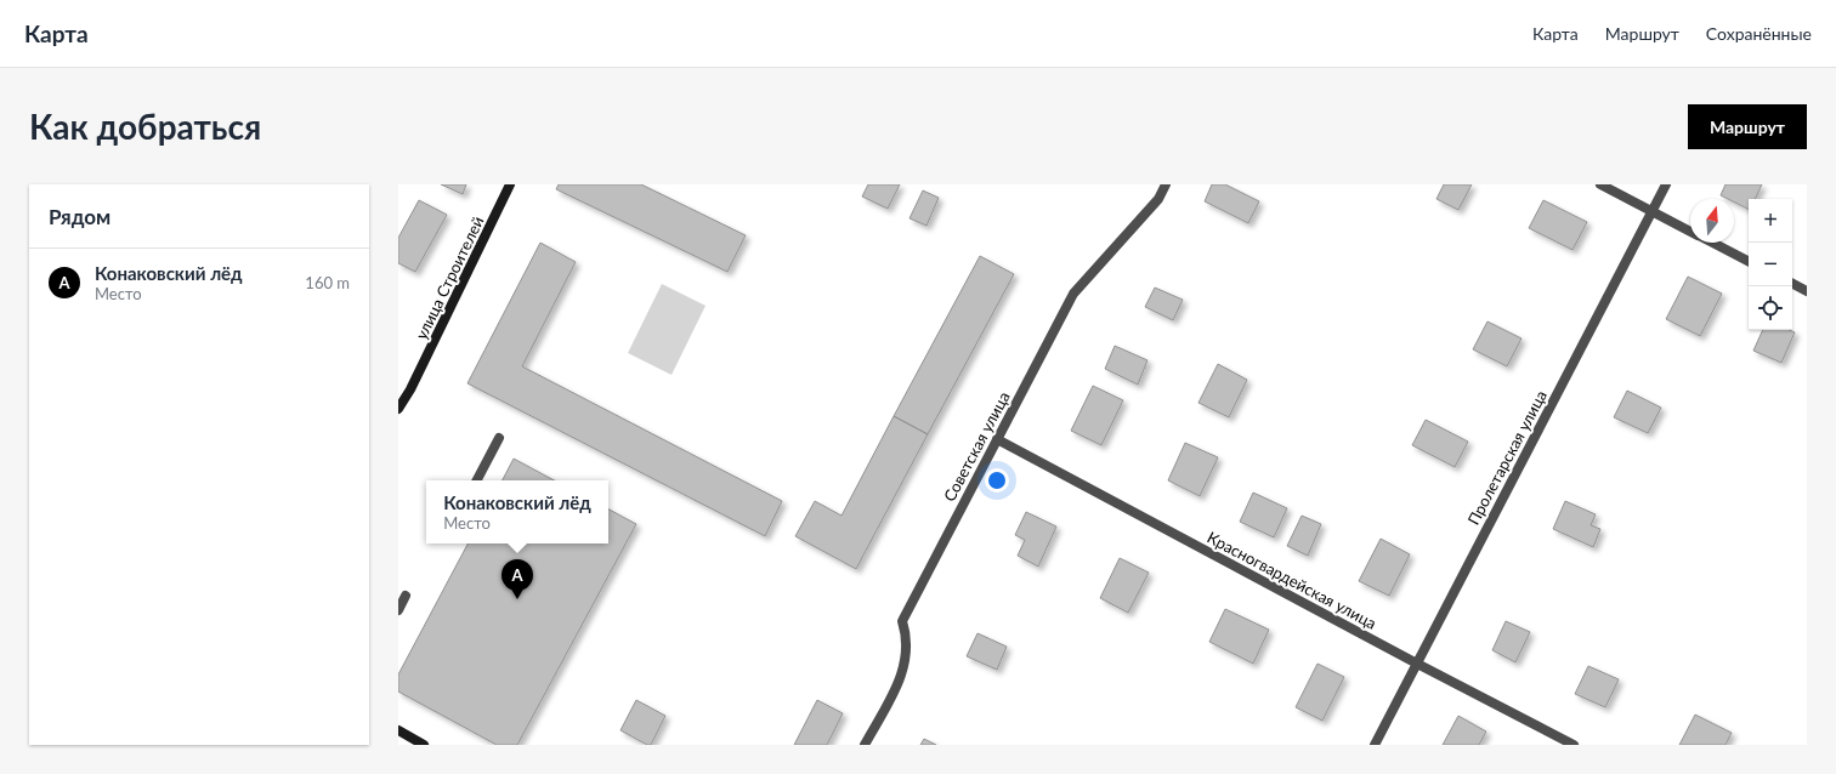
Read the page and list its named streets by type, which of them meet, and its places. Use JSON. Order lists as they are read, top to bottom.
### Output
{
  "streets": {
    "main road": ["улица Строителей"],
    "street": ["Советская улица", "Пролетарская улица", "Красногвардейская улица"]
  },
  "crossings": [
    ["Советская улица", "Красногвардейская улица"],
    ["Пролетарская улица", "Красногвардейская улица"]
  ],
  "north": "top",
  "page": {
    "header": "Карта",
    "nav": ["Карта", "Маршрут", "Сохранённые"],
    "buttons": "Маршрут",
    "title": "Как добраться",
    "heading": "Рядом",
    "map_buttons": ["+", "−"],
    "list": [
      {
        "mark": "A",
        "name": "Конаковский лёд",
        "note": "Место",
        "value": "160 m"
      }
    ],
    "popup": ["Конаковский лёд", "Место"],
    "pins": "A"
  }
}
